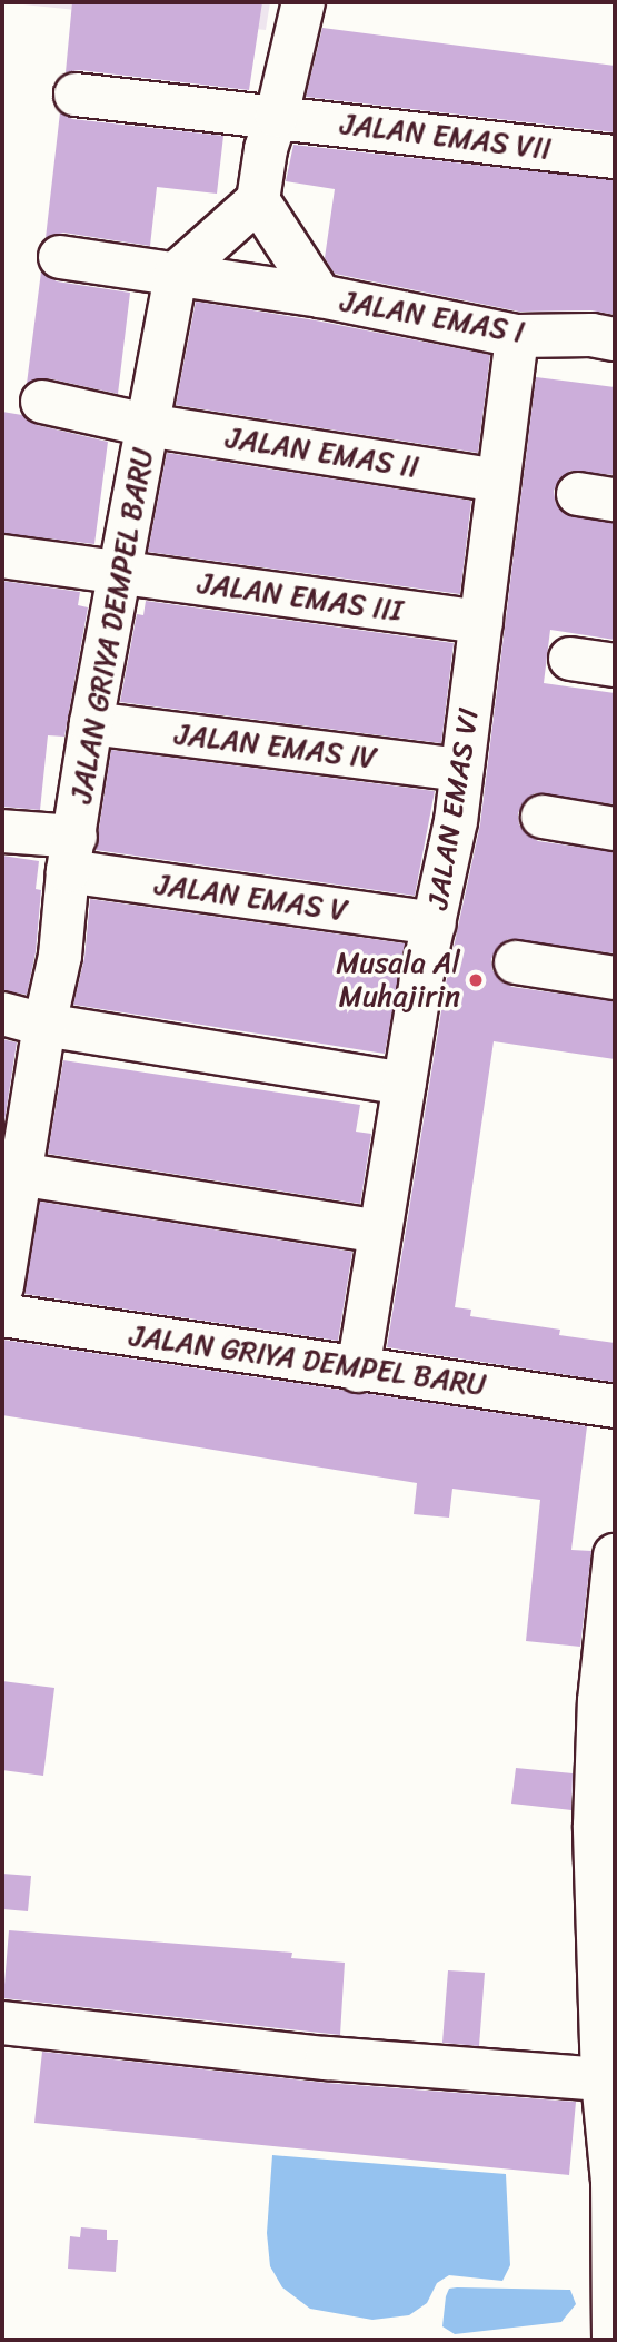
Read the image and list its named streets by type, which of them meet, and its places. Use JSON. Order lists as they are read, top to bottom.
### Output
{
  "streets": {
    "street": [
      "JALAN EMAS VII",
      "JALAN EMAS I",
      "JALAN EMAS II",
      "JALAN EMAS III",
      "JALAN GRIYA DEMPEL BARU",
      "JALAN EMAS IV",
      "JALAN EMAS VI",
      "JALAN EMAS V"
    ]
  },
  "crossings": [
    ["JALAN EMAS I", "JALAN GRIYA DEMPEL BARU"],
    ["JALAN EMAS I", "JALAN EMAS VI"],
    ["JALAN EMAS II", "JALAN GRIYA DEMPEL BARU"],
    ["JALAN EMAS II", "JALAN EMAS VI"],
    ["JALAN EMAS III", "JALAN GRIYA DEMPEL BARU"],
    ["JALAN EMAS III", "JALAN EMAS VI"],
    ["JALAN GRIYA DEMPEL BARU", "JALAN EMAS IV"],
    ["JALAN GRIYA DEMPEL BARU", "JALAN EMAS VI"],
    ["JALAN GRIYA DEMPEL BARU", "JALAN EMAS V"],
    ["JALAN EMAS IV", "JALAN EMAS VI"],
    ["JALAN EMAS VI", "JALAN EMAS V"]
  ],
  "places": ["Musala Al Muhajirin"]
}
